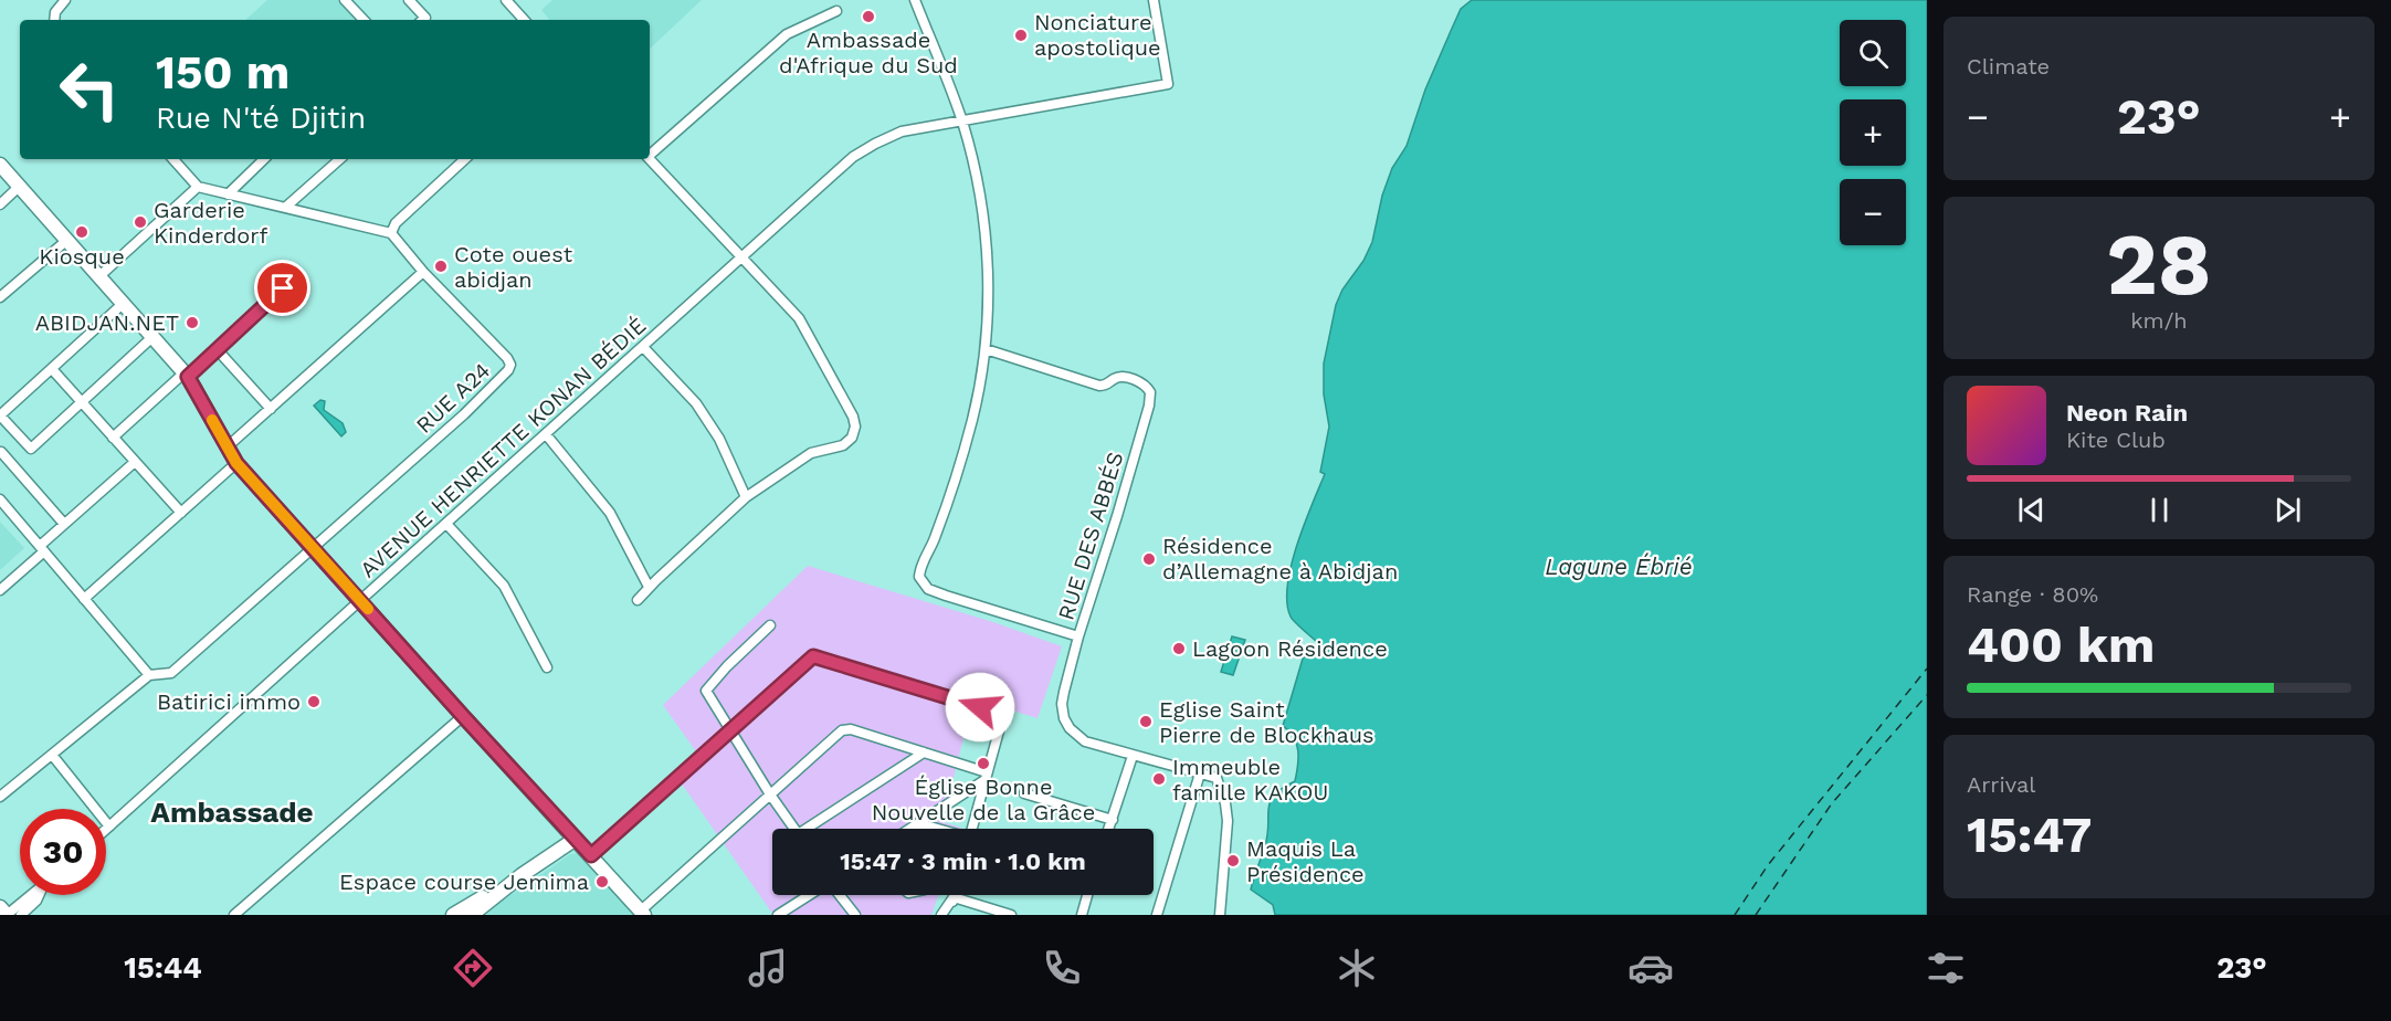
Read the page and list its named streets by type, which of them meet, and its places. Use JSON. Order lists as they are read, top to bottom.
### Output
{
  "streets": {
    "street": ["RUE A24", "AVENUE HENRIETTE KONAN BÉDIÉ", "RUE DES ABBÉS"]
  },
  "districts": ["Ambassade"],
  "water": ["Lagune Ébrié"],
  "places": [
    "Ambassade d'Afrique du Sud",
    "Nonciature apostolique",
    "Garderie Kinderdorf",
    "Kiosque",
    "Cote ouest abidjan",
    "ABIDJAN.NET",
    "Résidence d’Allemagne à Abidjan",
    "Lagoon Résidence",
    "Batirici immo",
    "Eglise Saint Pierre de Blockhaus",
    "Église Bonne Nouvelle de la Grâce",
    "Immeuble famille KAKOU",
    "Maquis La Présidence",
    "Espace course Jemima"
  ],
  "page": {
    "tile": [
      "Climate",
      ["28", "km/h"],
      ["Range · 80%", "400 km"],
      ["Arrival", "15:47"]
    ],
    "map_buttons": ["+", "−"],
    "turn": ["150 m", "Rue N'té Djitin"],
    "heat": ["−", "23°", "+"],
    "song": ["Neon Rain", "Kite Club"],
    "limit": "30",
    "trip": "15:47 · 3 min · 1.0 km",
    "tabs": ["15:44", "23°"]
  }
}
